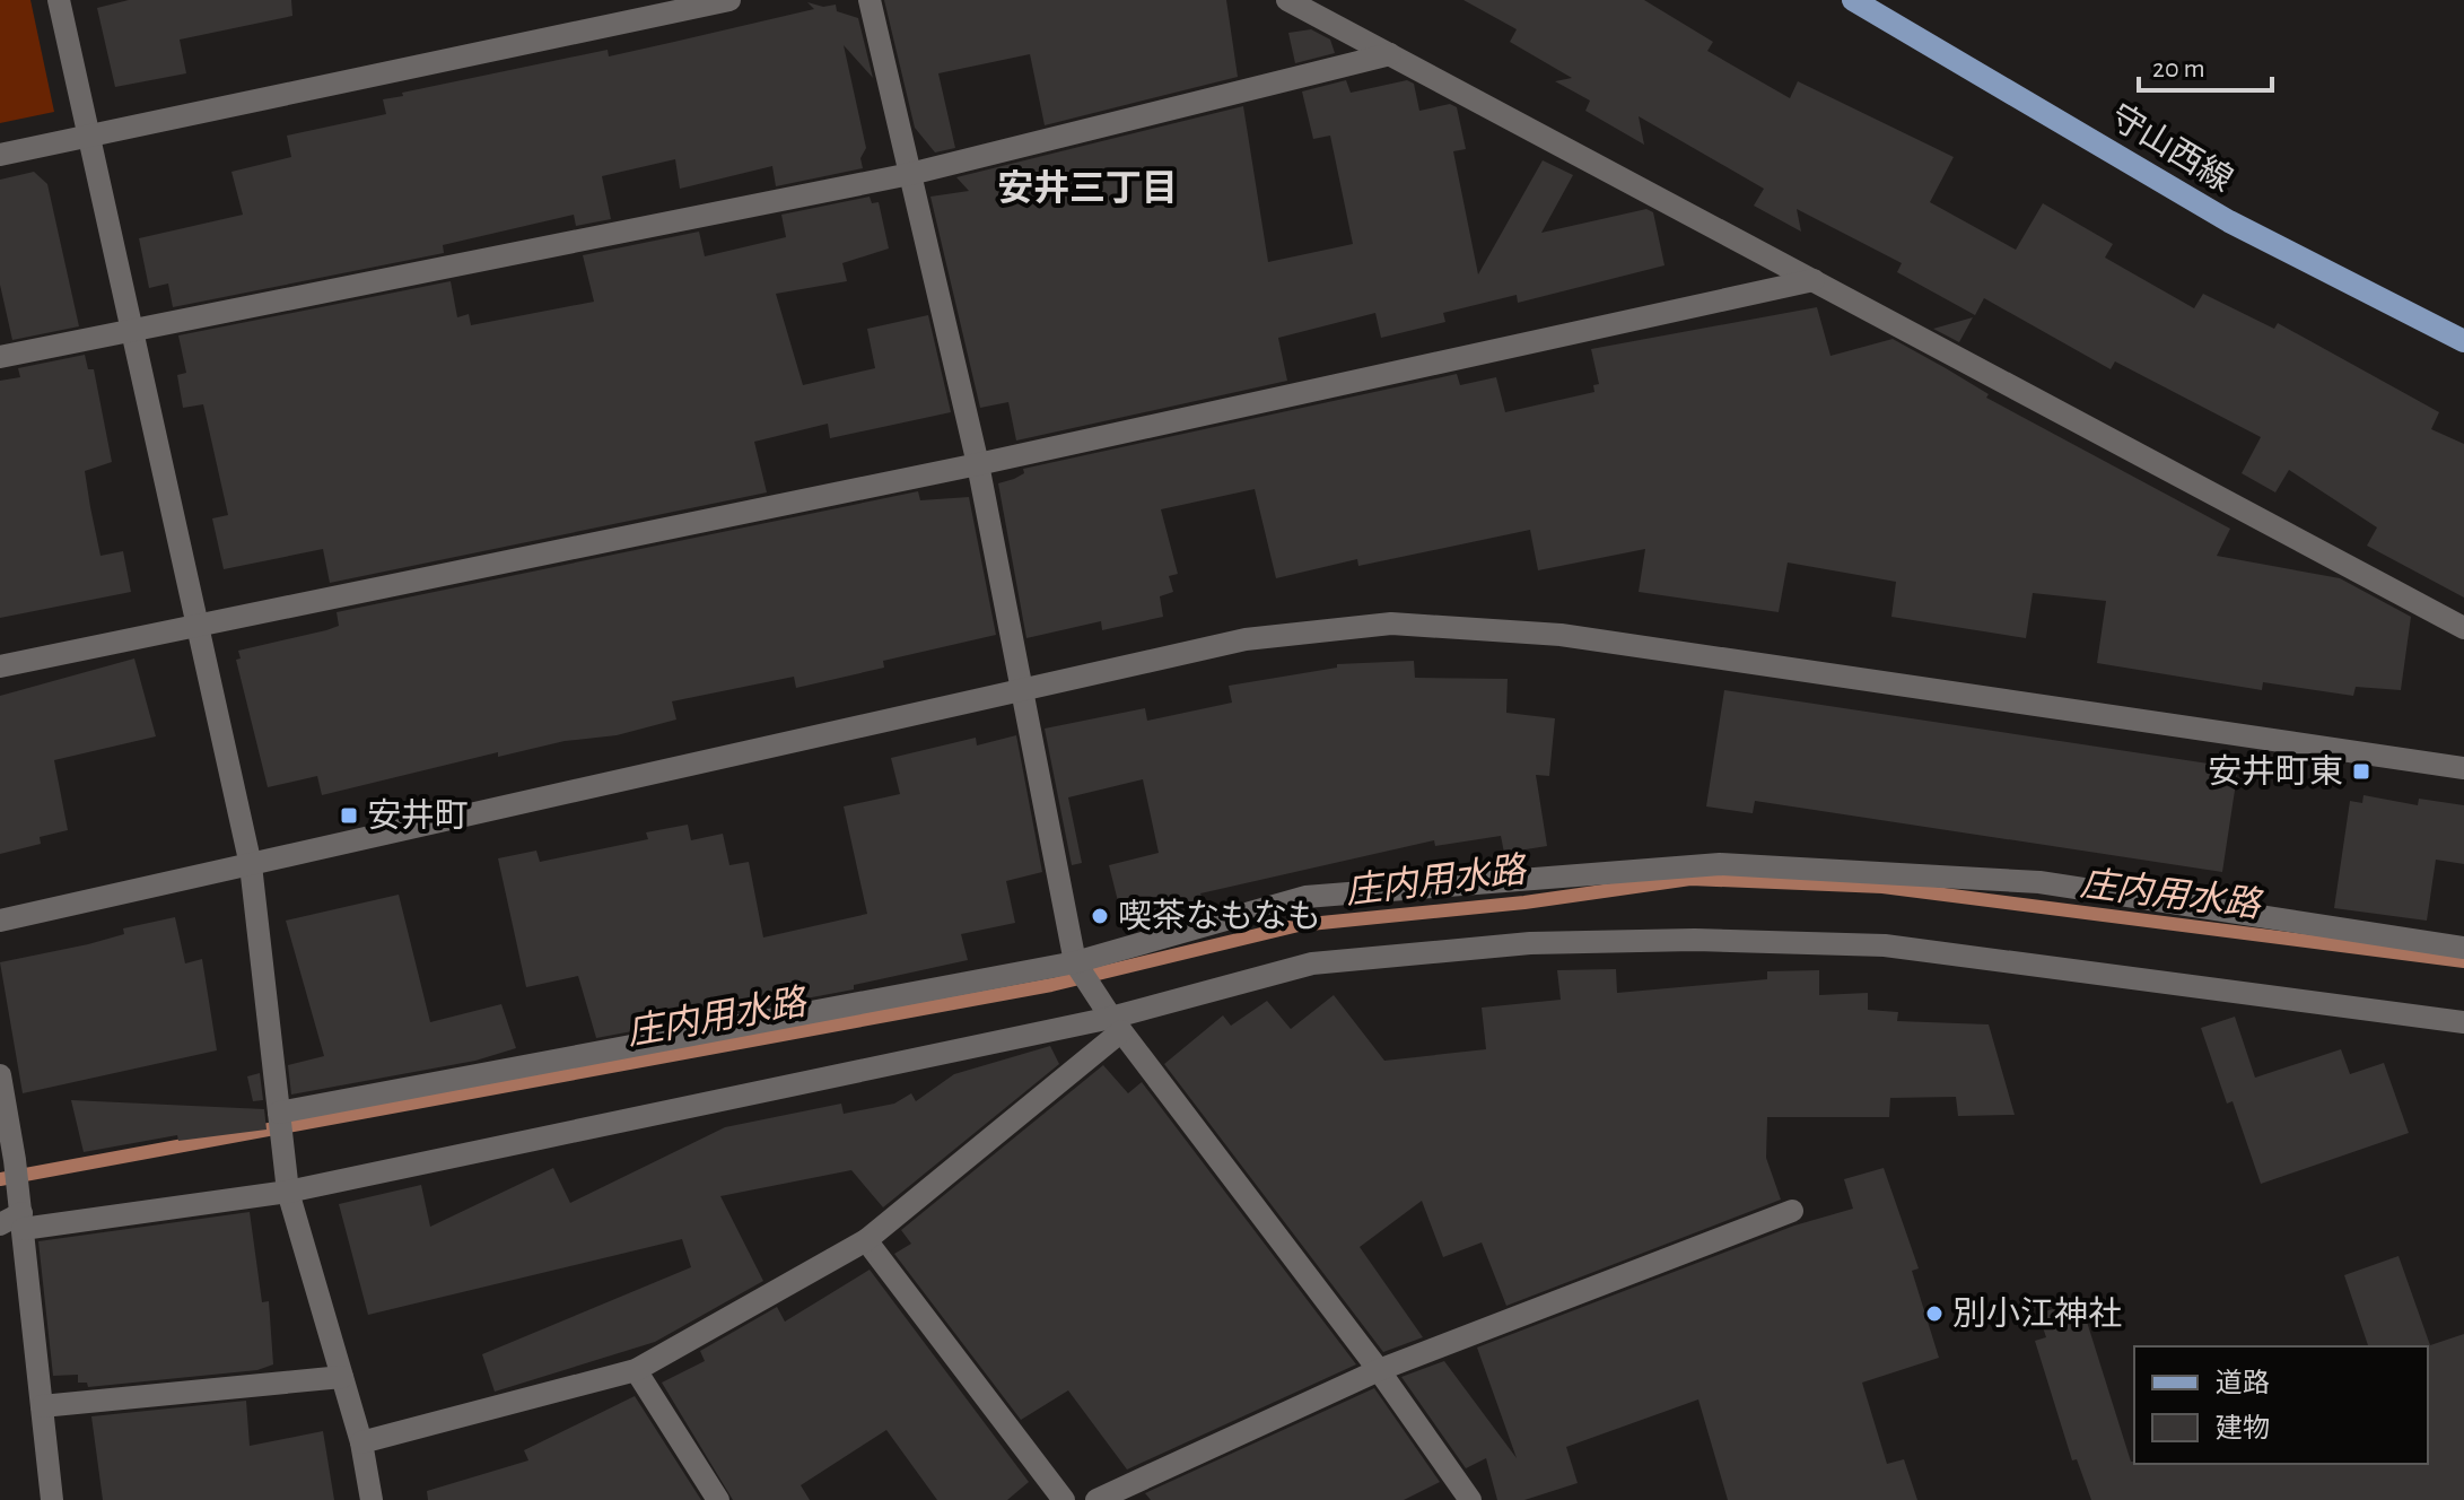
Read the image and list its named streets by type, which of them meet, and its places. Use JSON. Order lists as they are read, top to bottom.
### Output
{
  "streets": {
    "main road": ["守山西線"]
  },
  "districts": ["安井三丁目"],
  "water": ["庄内用水路"],
  "places": {
    "transit": ["安井町東", "安井町"],
    "other": ["喫茶なもなも", "別小江神社"]
  },
  "legend": ["道路", "建物"],
  "scale_bar": "20 m"
}
